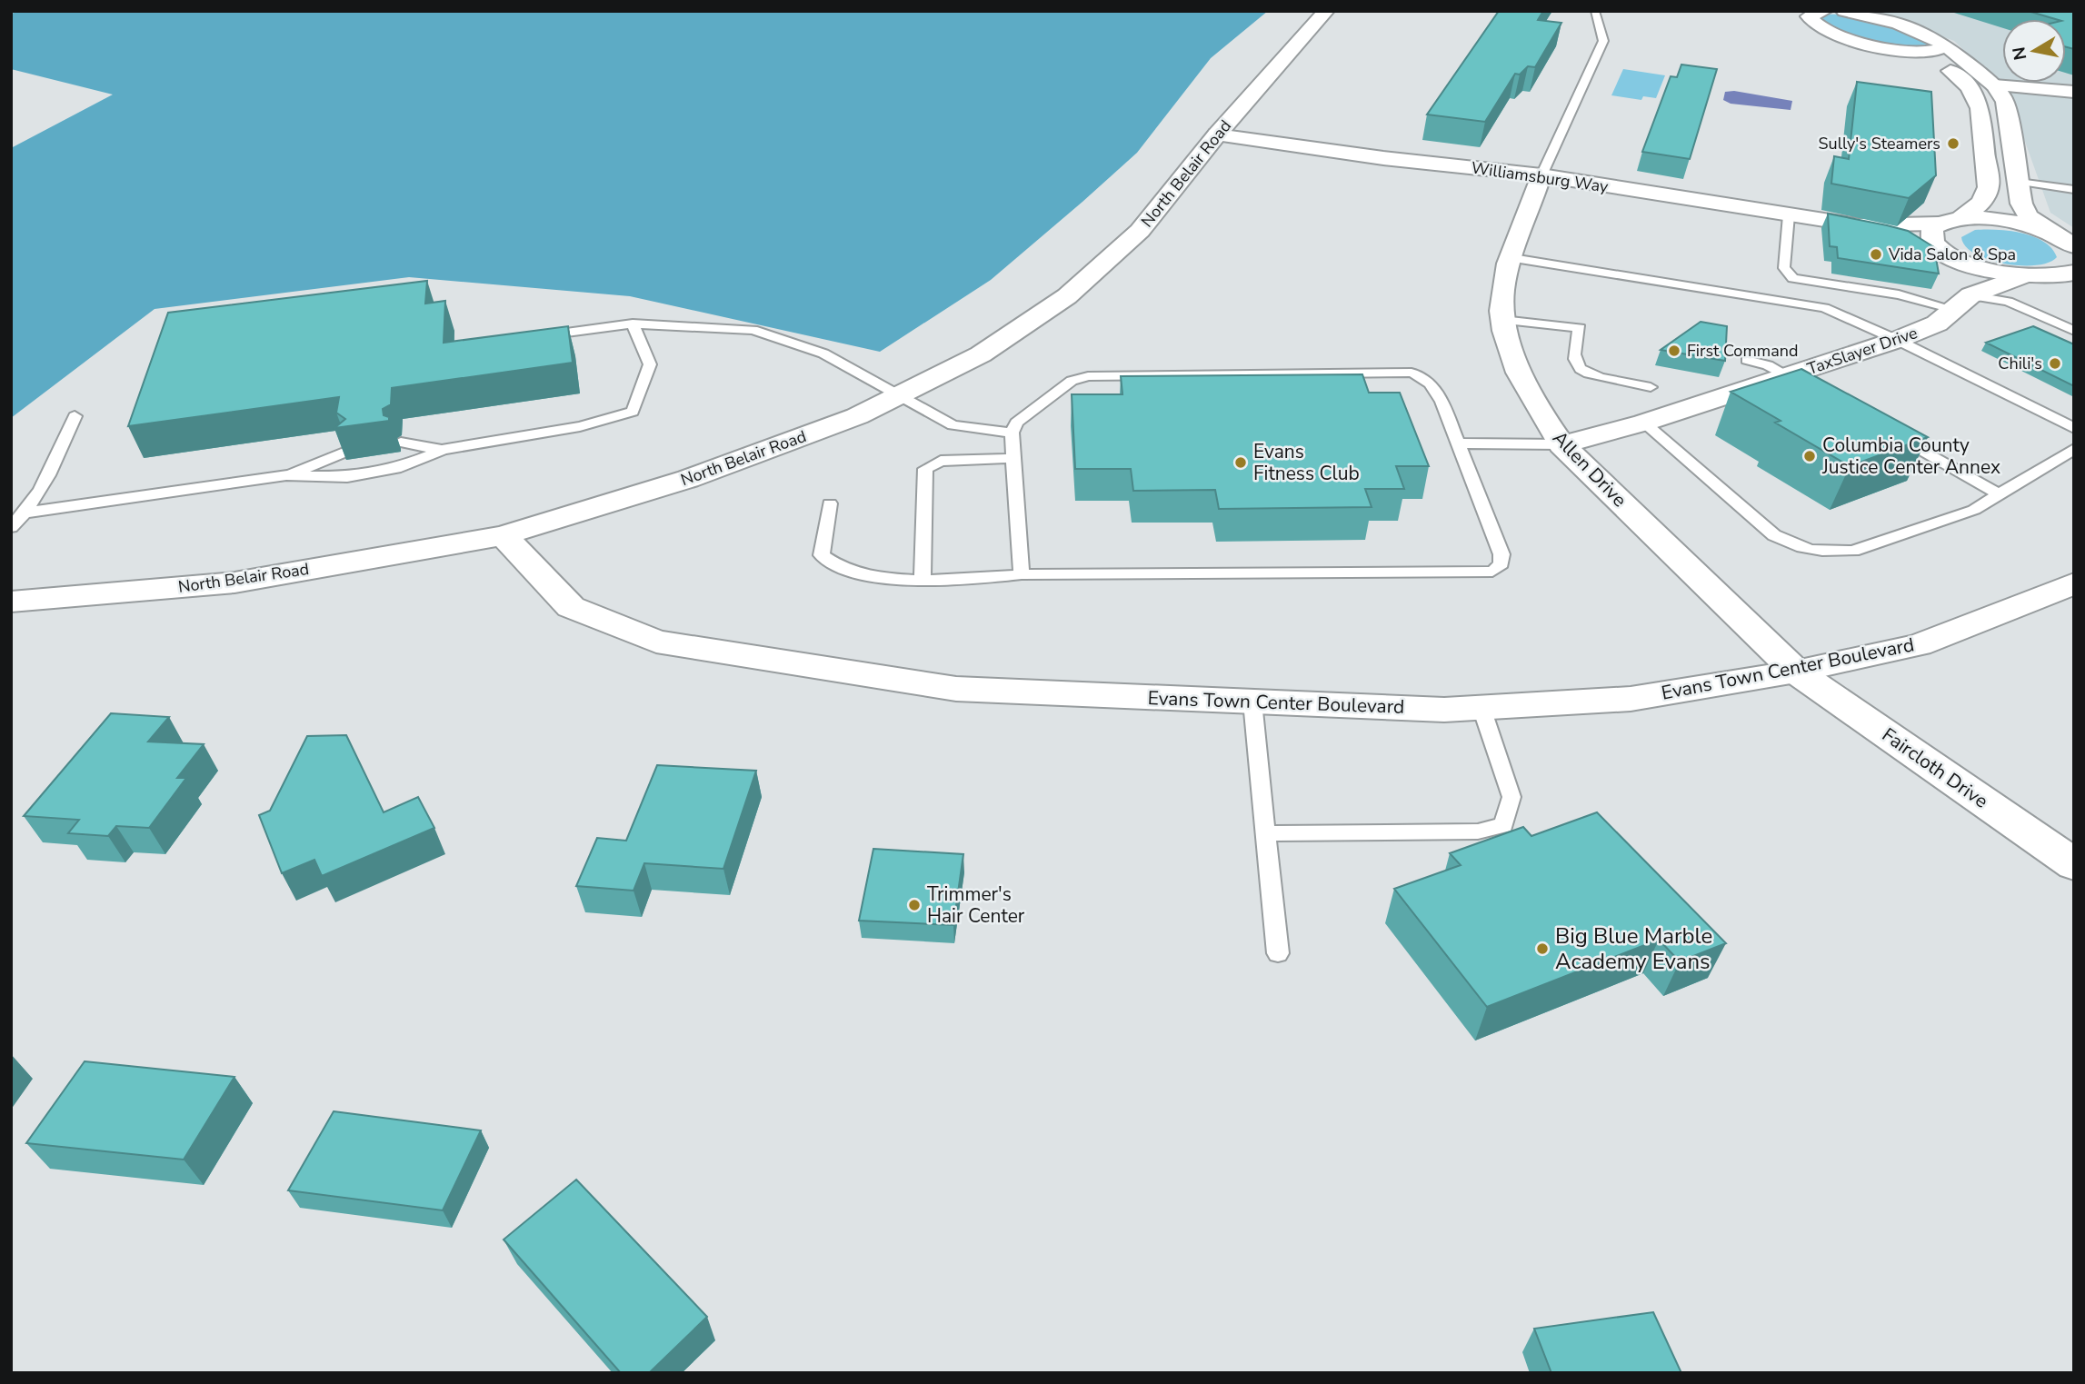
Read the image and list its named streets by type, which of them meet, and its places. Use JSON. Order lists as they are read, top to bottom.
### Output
{
  "streets": {
    "street": [
      "North Belair Road",
      "Williamsburg Way",
      "TaxSlayer Drive",
      "Allen Drive",
      "Evans Town Center Boulevard",
      "Faircloth Drive"
    ]
  },
  "crossings": [
    ["North Belair Road", "Williamsburg Way"],
    ["North Belair Road", "Evans Town Center Boulevard"],
    ["Williamsburg Way", "TaxSlayer Drive"],
    ["Williamsburg Way", "Allen Drive"],
    ["TaxSlayer Drive", "Allen Drive"],
    ["Allen Drive", "Evans Town Center Boulevard"],
    ["Allen Drive", "Faircloth Drive"],
    ["Evans Town Center Boulevard", "Faircloth Drive"]
  ],
  "places": [
    "Sully's Steamers",
    "Vida Salon & Spa",
    "First Command",
    "Chili's",
    "Columbia County Justice Center Annex",
    "Evans Fitness Club",
    "Trimmer's Hair Center",
    "Big Blue Marble Academy Evans"
  ],
  "north": "left"
}
